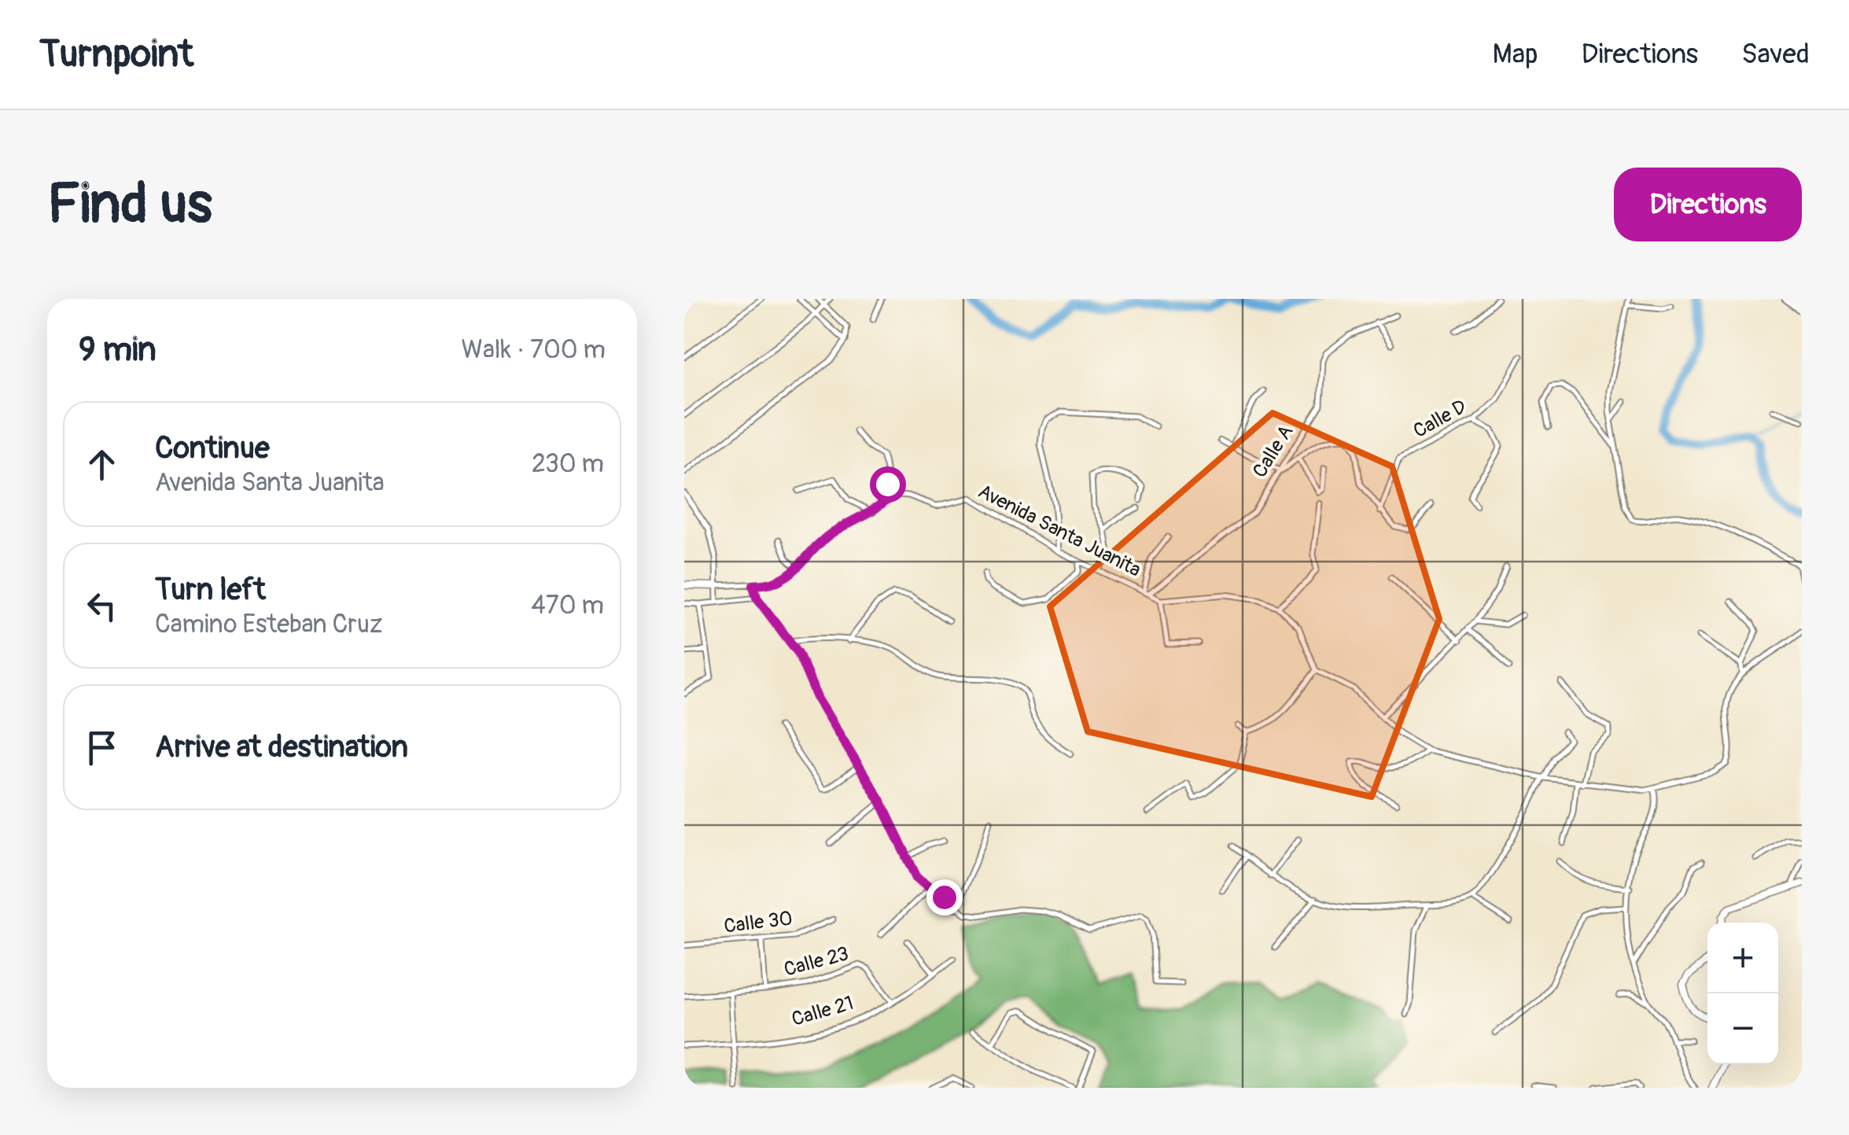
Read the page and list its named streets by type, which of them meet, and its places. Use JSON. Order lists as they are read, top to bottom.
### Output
{
  "streets": {
    "street": [
      "Calle D",
      "Calle A",
      "Avenida Santa Juanita",
      "Calle 30",
      "Calle 23",
      "Calle 21"
    ]
  },
  "crossings": [
    ["Calle A", "Avenida Santa Juanita"],
    ["Calle 23", "Calle 21"]
  ],
  "page": {
    "header": "Turnpoint",
    "nav": ["Map", "Directions", "Saved"],
    "buttons": "Directions",
    "title": "Find us",
    "heading": ["9 min", "Walk · 700 m"],
    "list": [
      ["Continue", "Avenida Santa Juanita", "230 m"],
      ["Turn left", "Camino Esteban Cruz", "470 m"],
      "Arrive at destination"
    ],
    "map_buttons": ["+", "−"]
  }
}
